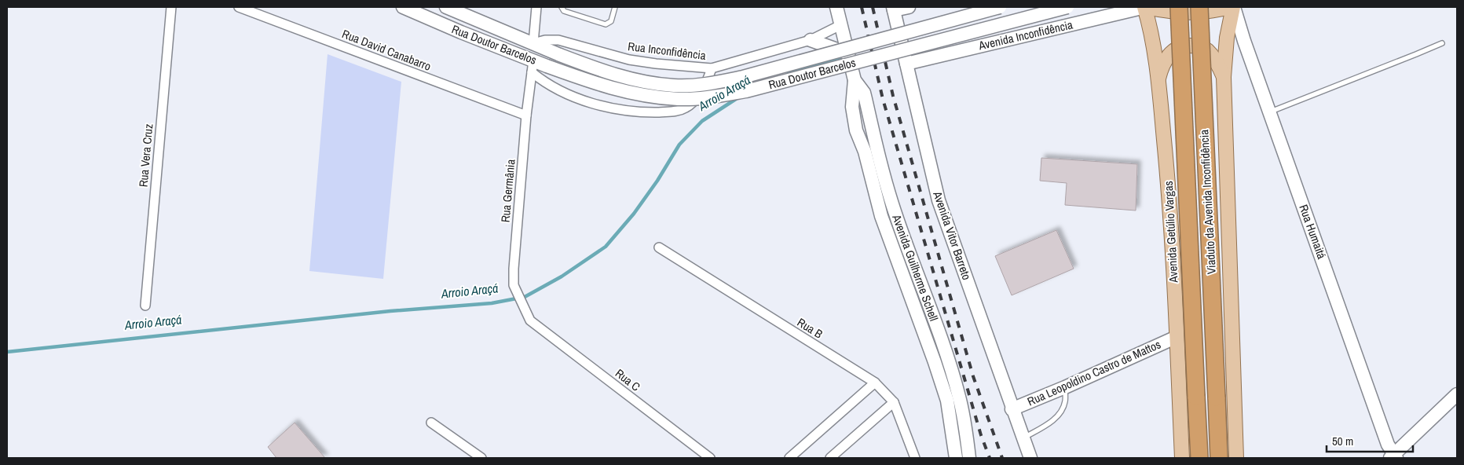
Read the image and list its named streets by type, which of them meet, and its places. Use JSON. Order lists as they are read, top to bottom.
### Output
{
  "streets": {
    "highway": ["Viaduto da Avenida Inconfidência"],
    "main road": [
      "Avenida Inconfidência",
      "Rua Doutor Barcelos",
      "Avenida Getúlio Vargas",
      "Rua Humaitá",
      "Avenida Vitor Barreto",
      "Avenida Guilherme Schell",
      "Rua Leopoldino Castro de Mattos"
    ],
    "street": [
      "Rua David Canabarro",
      "Rua Inconfidência",
      "Rua Vera Cruz",
      "Rua Germânia",
      "Rua B",
      "Rua C"
    ]
  },
  "crossings": [
    ["Avenida Inconfidência", "Avenida Getúlio Vargas"],
    ["Avenida Inconfidência", "Avenida Vitor Barreto"],
    ["Rua Doutor Barcelos", "Rua Inconfidência"],
    ["Rua Doutor Barcelos", "Rua Germânia"],
    ["Rua David Canabarro", "Rua Germânia"],
    ["Rua Inconfidência", "Avenida Guilherme Schell"],
    ["Rua Germânia", "Rua C"],
    ["Avenida Getúlio Vargas", "Rua Leopoldino Castro de Mattos"],
    ["Avenida Vitor Barreto", "Rua Leopoldino Castro de Mattos"]
  ],
  "water": ["Arroio Araçá"],
  "scale_bar": "50 m"
}
